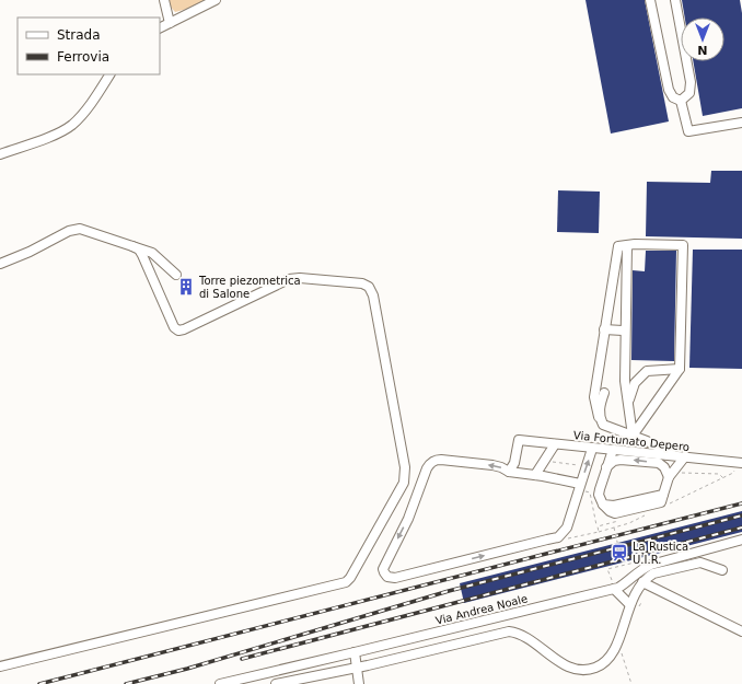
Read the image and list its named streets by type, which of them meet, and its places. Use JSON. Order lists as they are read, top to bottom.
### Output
{
  "streets": {
    "street": ["Via Fortunato Depero", "Via Andrea Noale"]
  },
  "places": {
    "building": ["Torre piezometrica di Salone"],
    "station": ["La Rustica U.I.R."]
  },
  "legend": ["Strada", "Ferrovia"],
  "north": "bottom"
}
